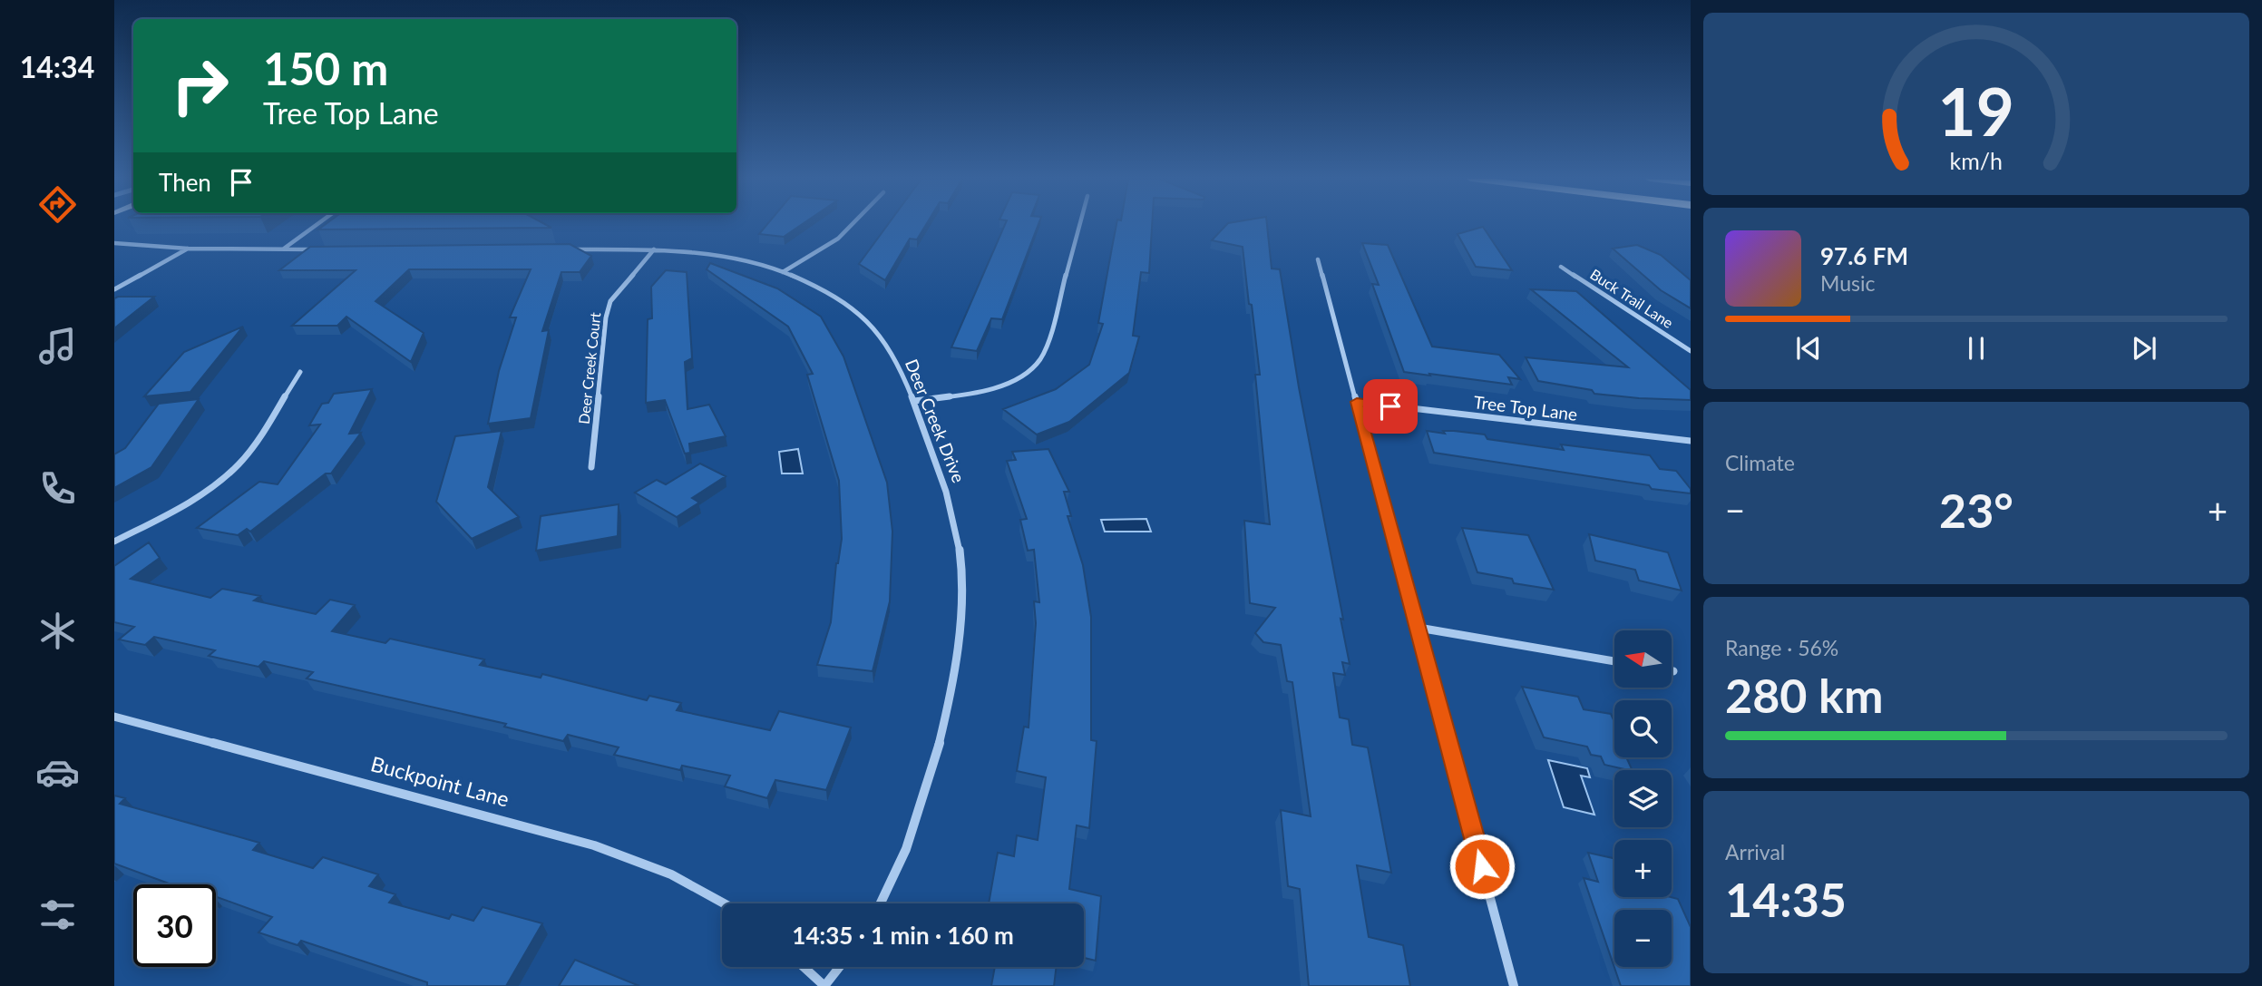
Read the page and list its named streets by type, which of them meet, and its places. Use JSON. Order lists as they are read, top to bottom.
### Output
{
  "streets": {
    "street": [
      "Buck Trail Lane",
      "Deer Creek Court",
      "Tree Top Lane",
      "Deer Creek Drive",
      "Buckpoint Lane"
    ]
  },
  "crossings": [
    ["Deer Creek Court", "Deer Creek Drive"]
  ],
  "north": "left",
  "page": {
    "tabs": "14:34",
    "turn": ["150 m", "Tree Top Lane"],
    "then": "Then",
    "song": ["97.6 FM", "Music"],
    "tile": [
      "Climate",
      ["Range · 56%", "280 km"],
      ["Arrival", "14:35"]
    ],
    "heat": ["−", "23°", "+"],
    "map_buttons": ["+", "−"],
    "limit": "30",
    "trip": "14:35 · 1 min · 160 m",
    "gauge": ["19", "km/h"]
  }
}
